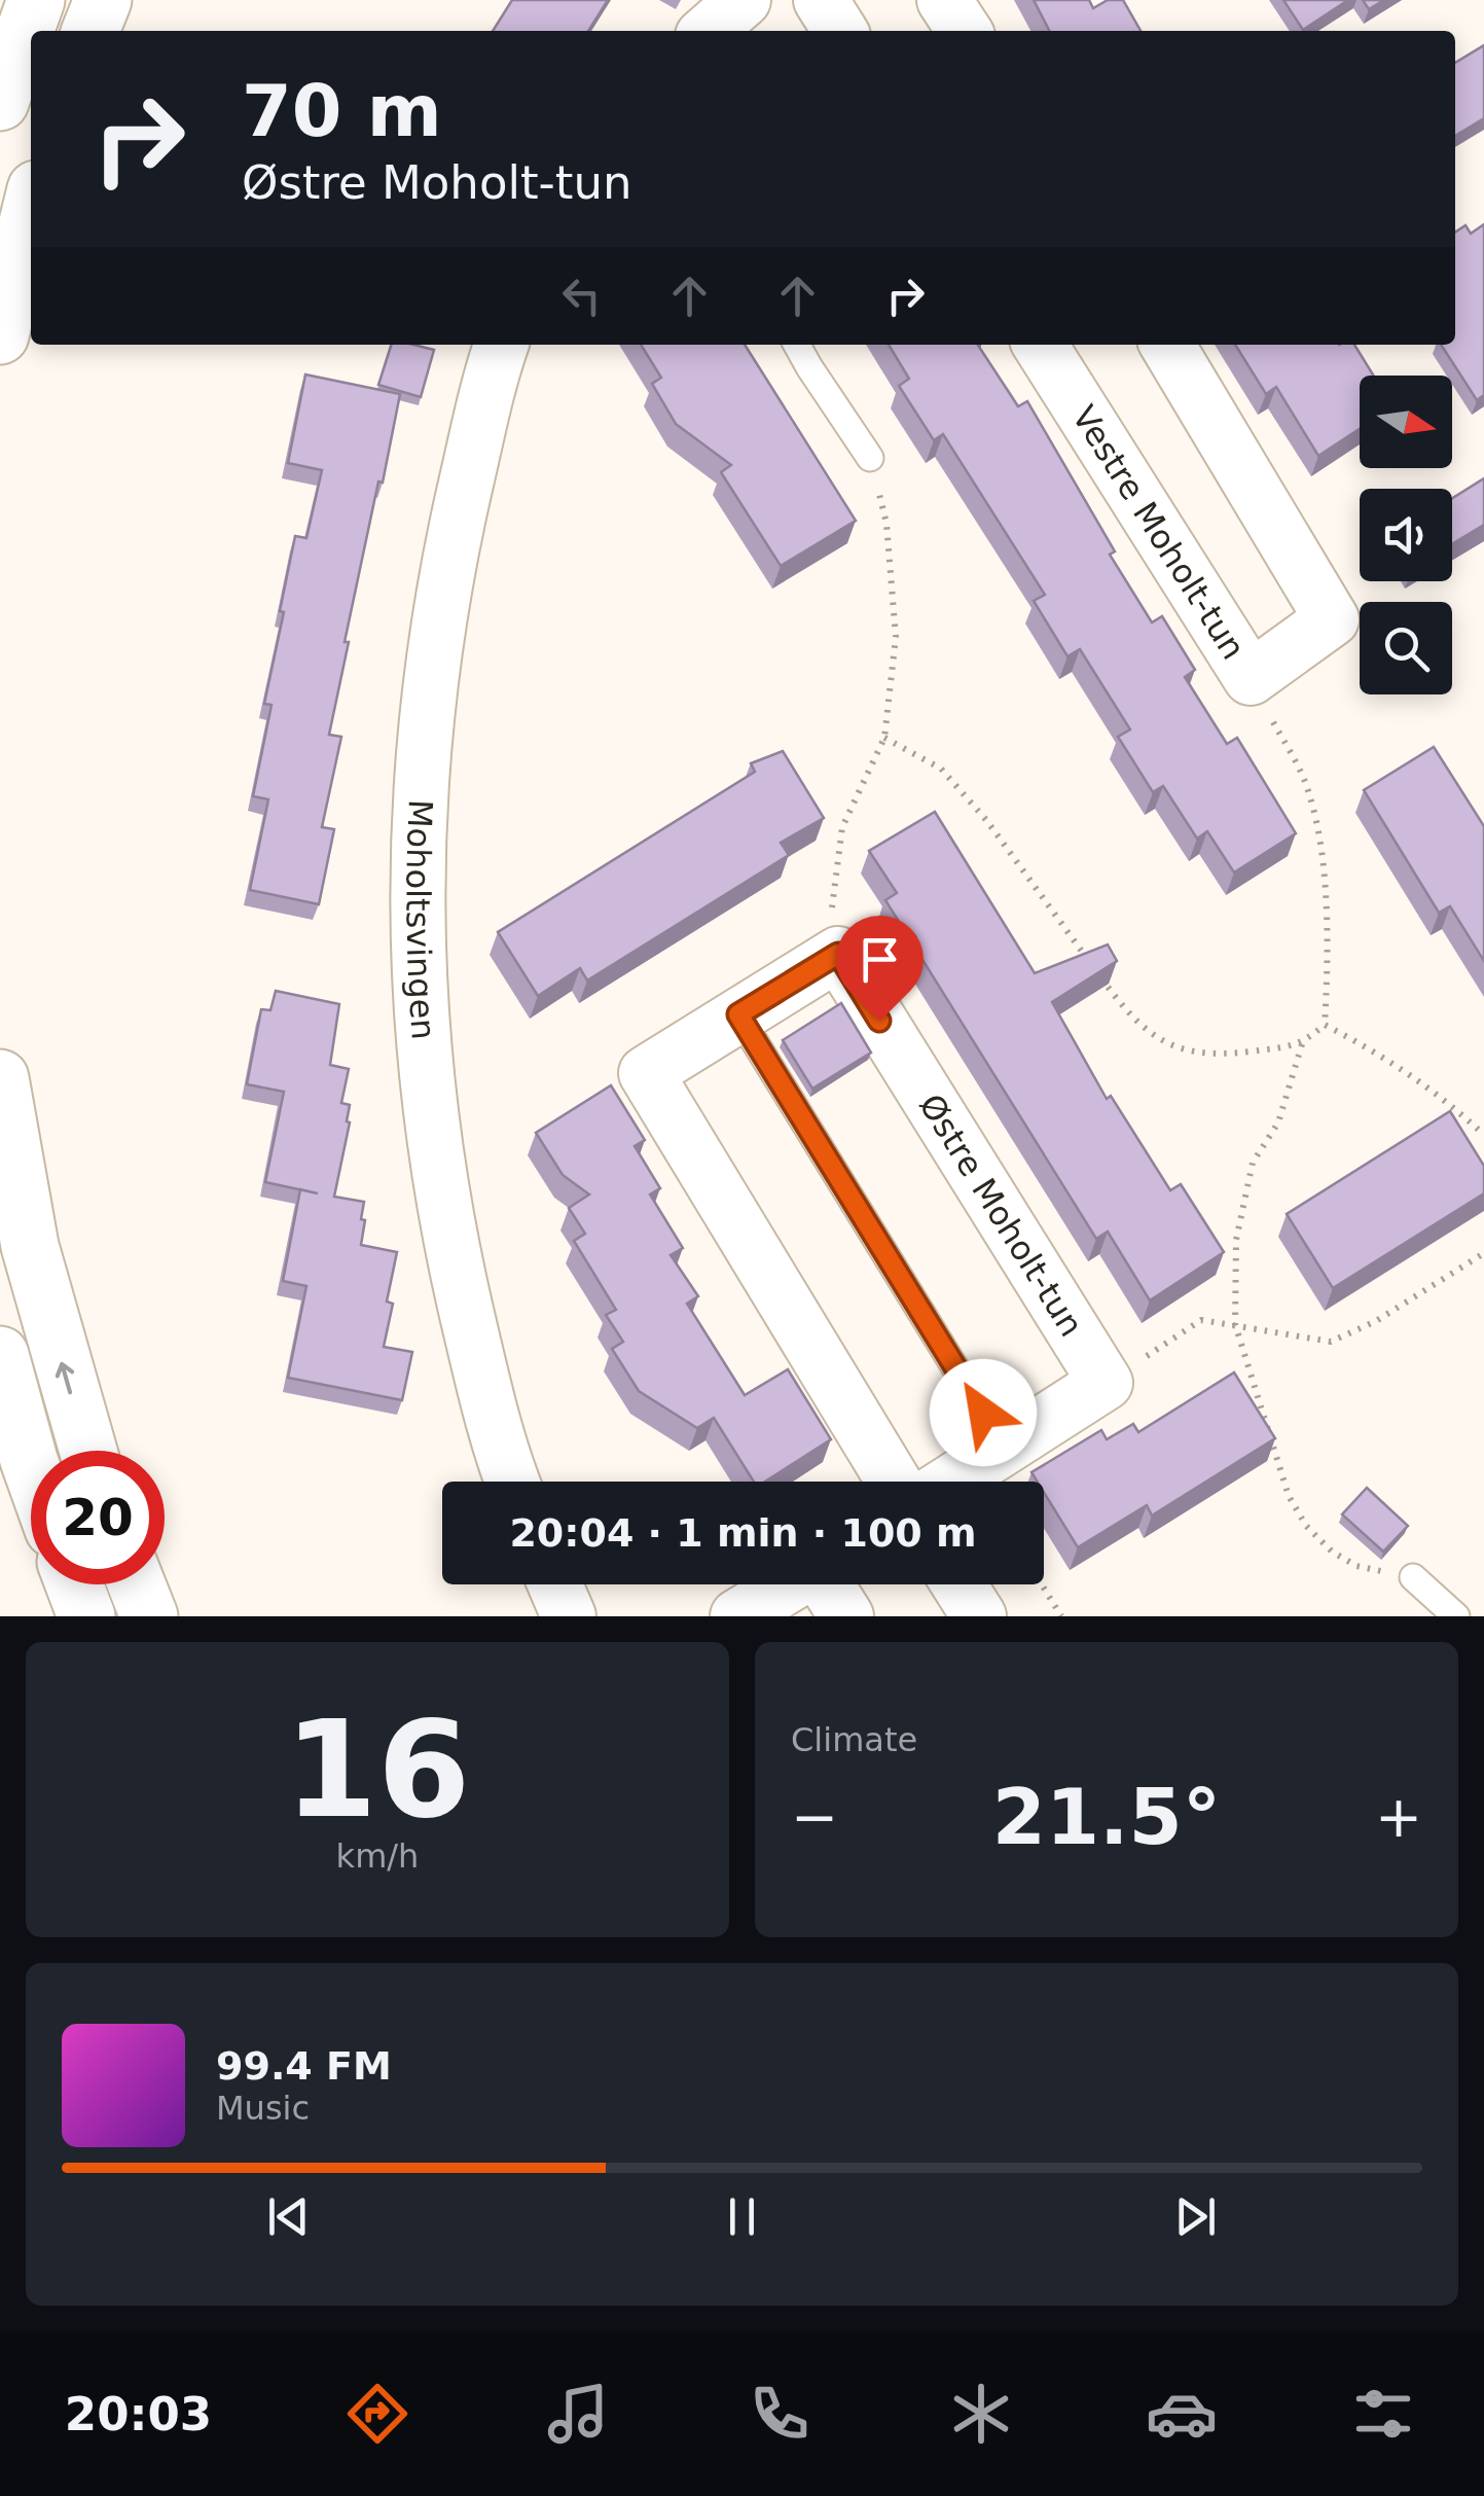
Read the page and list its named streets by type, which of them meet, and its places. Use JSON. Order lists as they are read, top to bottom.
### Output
{
  "streets": {
    "street": ["Vestre Moholt-tun", "Moholtsvingen", "Østre Moholt-tun"]
  },
  "north": "right",
  "page": {
    "turn": ["70 m", "Østre Moholt-tun"],
    "limit": "20",
    "trip": "20:04 · 1 min · 100 m",
    "tile": [
      ["16", "km/h"],
      "Climate"
    ],
    "heat": ["−", "21.5°", "+"],
    "song": ["99.4 FM", "Music"],
    "tabs": "20:03"
  }
}
